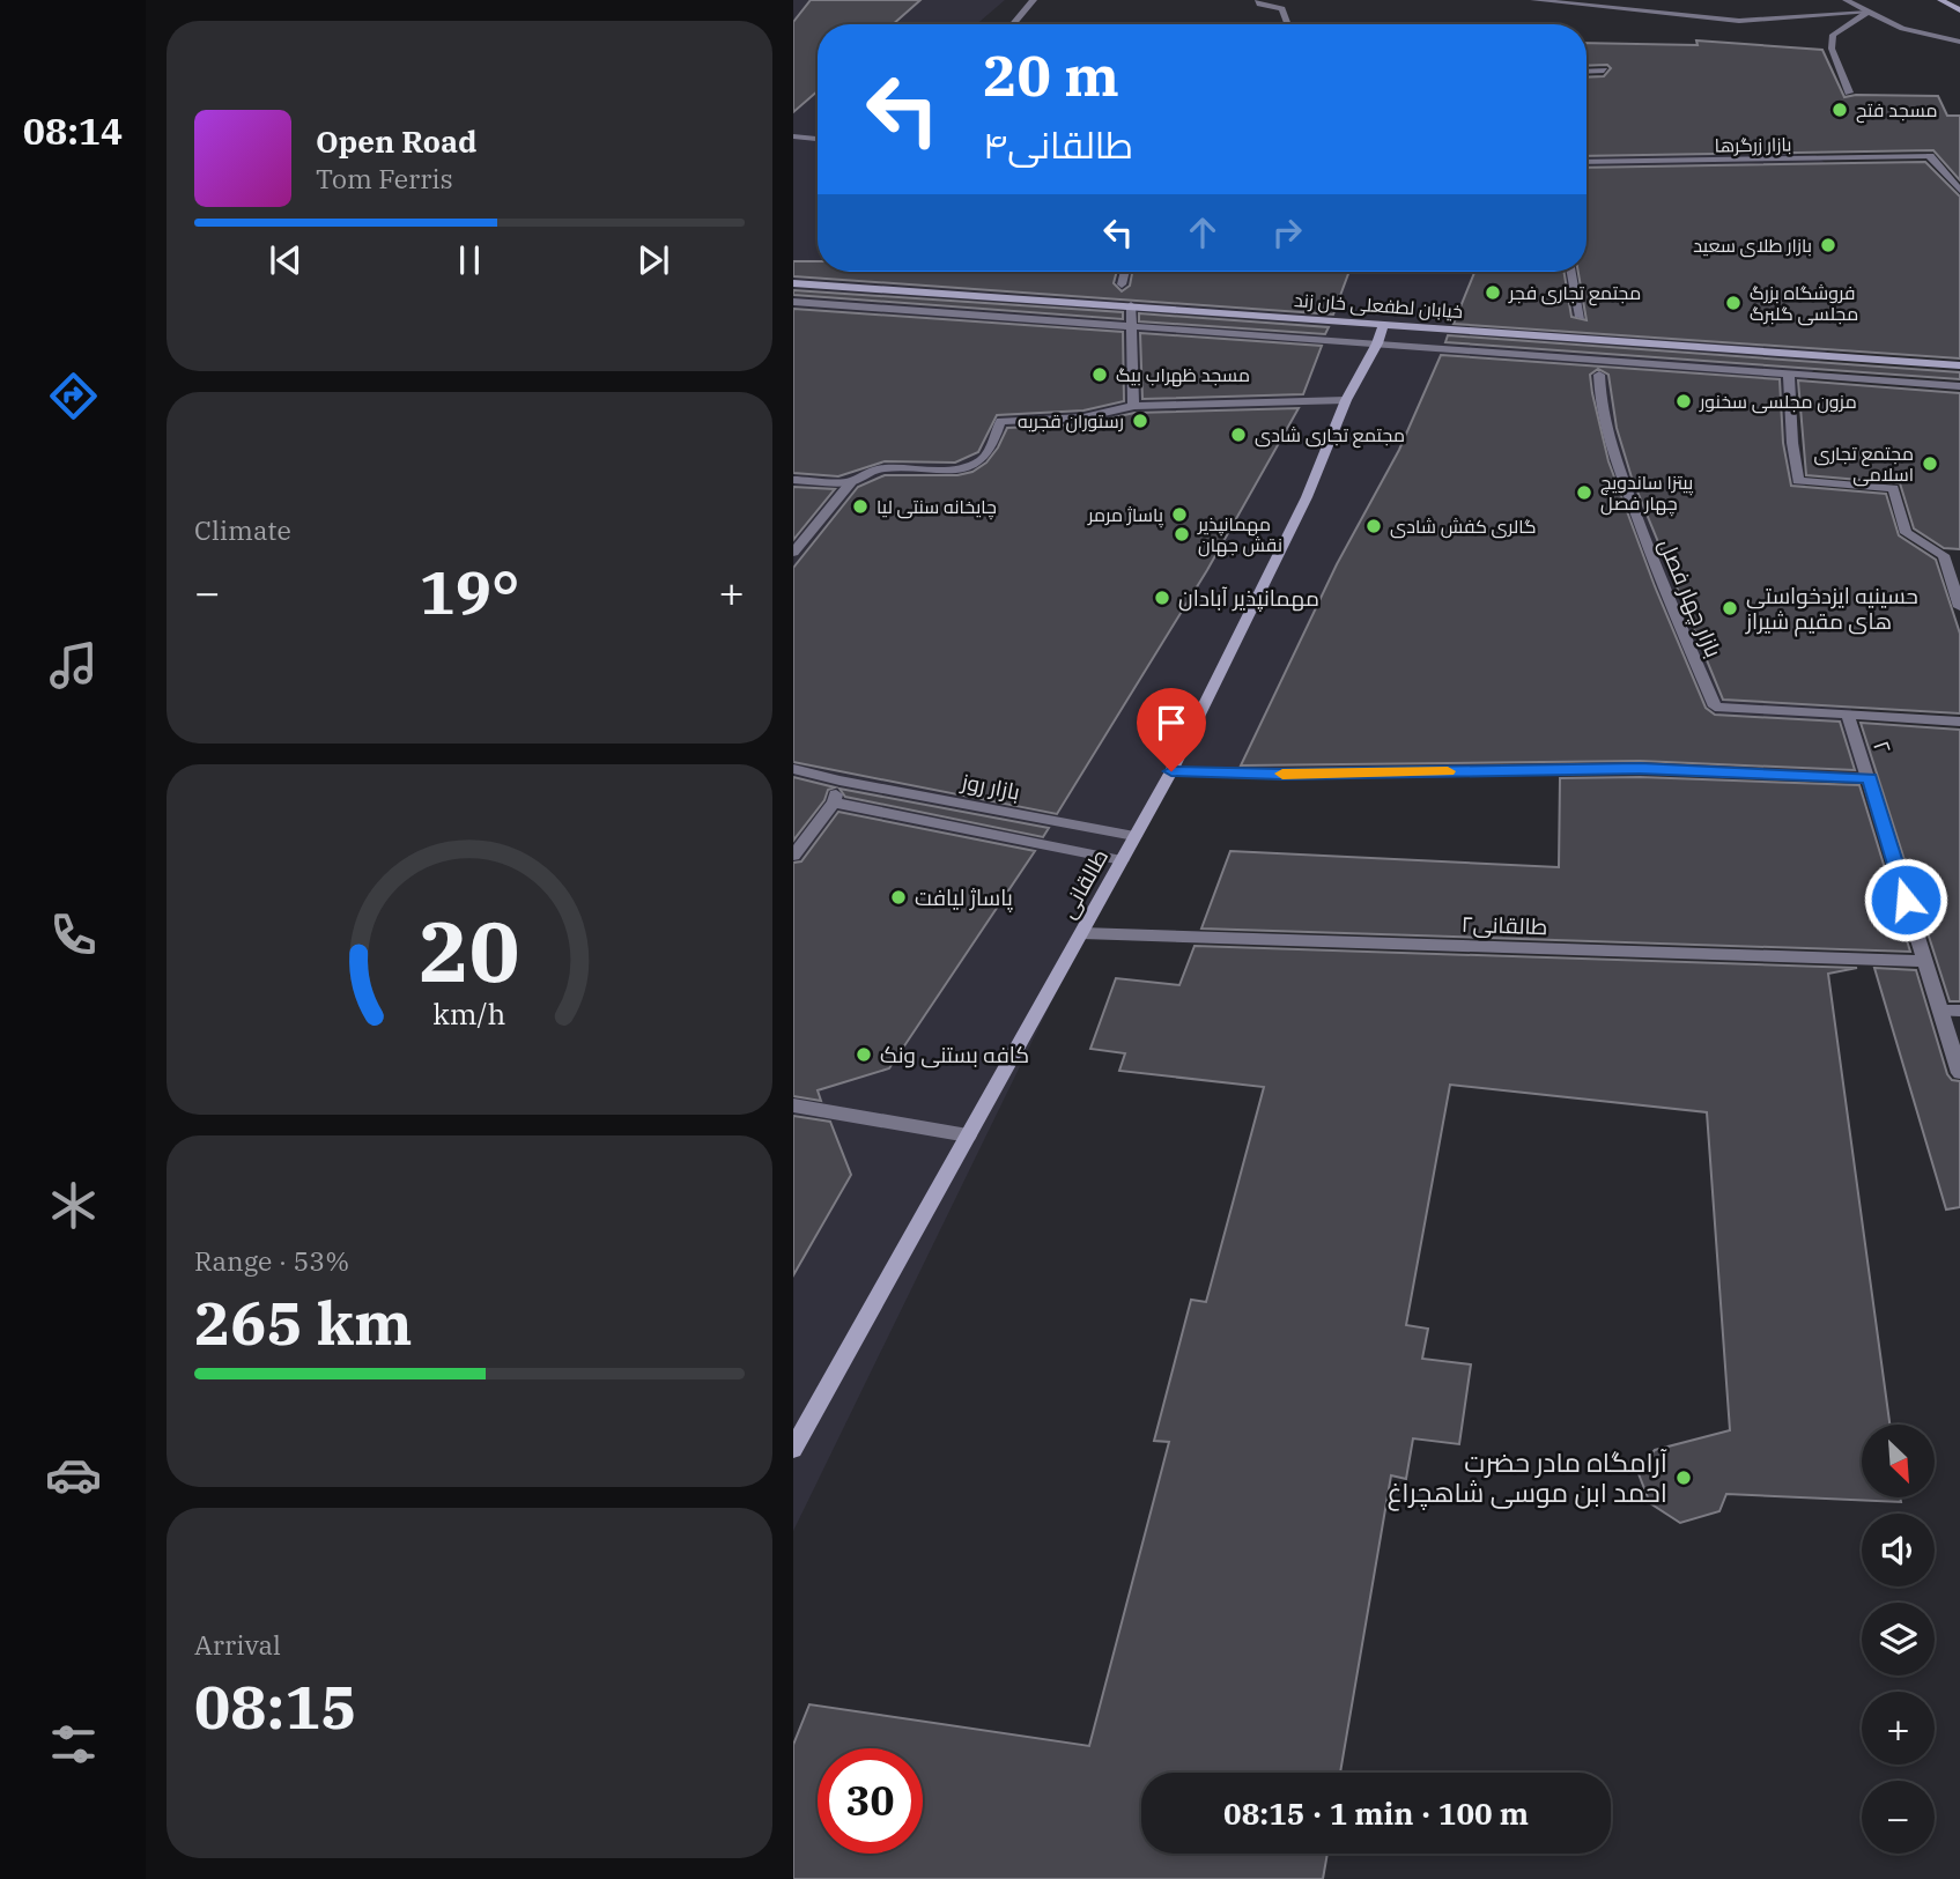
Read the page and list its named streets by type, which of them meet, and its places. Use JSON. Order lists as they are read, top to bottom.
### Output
{
  "streets": {
    "street": [
      "بازار زرگرها",
      "خیابان لطفعلی خان زند",
      "بازار چهار فصل",
      "۲",
      "بازار روز",
      "طالقانی",
      "طالقانی۲"
    ]
  },
  "crossings": [
    ["خیابان لطفعلی خان زند", "طالقانی"],
    ["بازار چهار فصل", "۲"],
    ["۲", "طالقانی۲"],
    ["بازار روز", "طالقانی"],
    ["طالقانی", "طالقانی۲"]
  ],
  "places": [
    "مسجد فتح",
    "بازار طلای سعید",
    "مجتمع تجاری فجر",
    "فروشگاه بزرگ مجلسی گلبرگ",
    "مسجد ظهراب بیگ",
    "مزون مجلسی سخنور",
    "رستوران قجریه",
    "مجتمع تجاری شادی",
    "مجتمع تجاری اسلامی",
    "پیتزا ساندویچ چهار فصل",
    "چایخانه سنتی لیا",
    "پاساژ مرمر",
    "گالری کفش شادی",
    "مهمانپذیر نقش جهان",
    "مهمانپذیر آبادان",
    "حسینیه ایزدخواستی های مقیم شیراز",
    "پاساژ لیافت",
    "کافه بستنی ونک",
    "آرامگاه مادر حضرت احمد ابن موسی شاهچراغ"
  ],
  "north": "bottom right",
  "page": {
    "tabs": "08:14",
    "turn": ["20 m", "طالقانی۴"],
    "song": ["Open Road", "Tom Ferris"],
    "tile": [
      "Climate",
      ["Range · 53%", "265 km"],
      ["Arrival", "08:15"]
    ],
    "heat": ["−", "19°", "+"],
    "map_buttons": ["+", "−"],
    "limit": "30",
    "trip": "08:15 · 1 min · 100 m",
    "gauge": ["20", "km/h"]
  }
}
